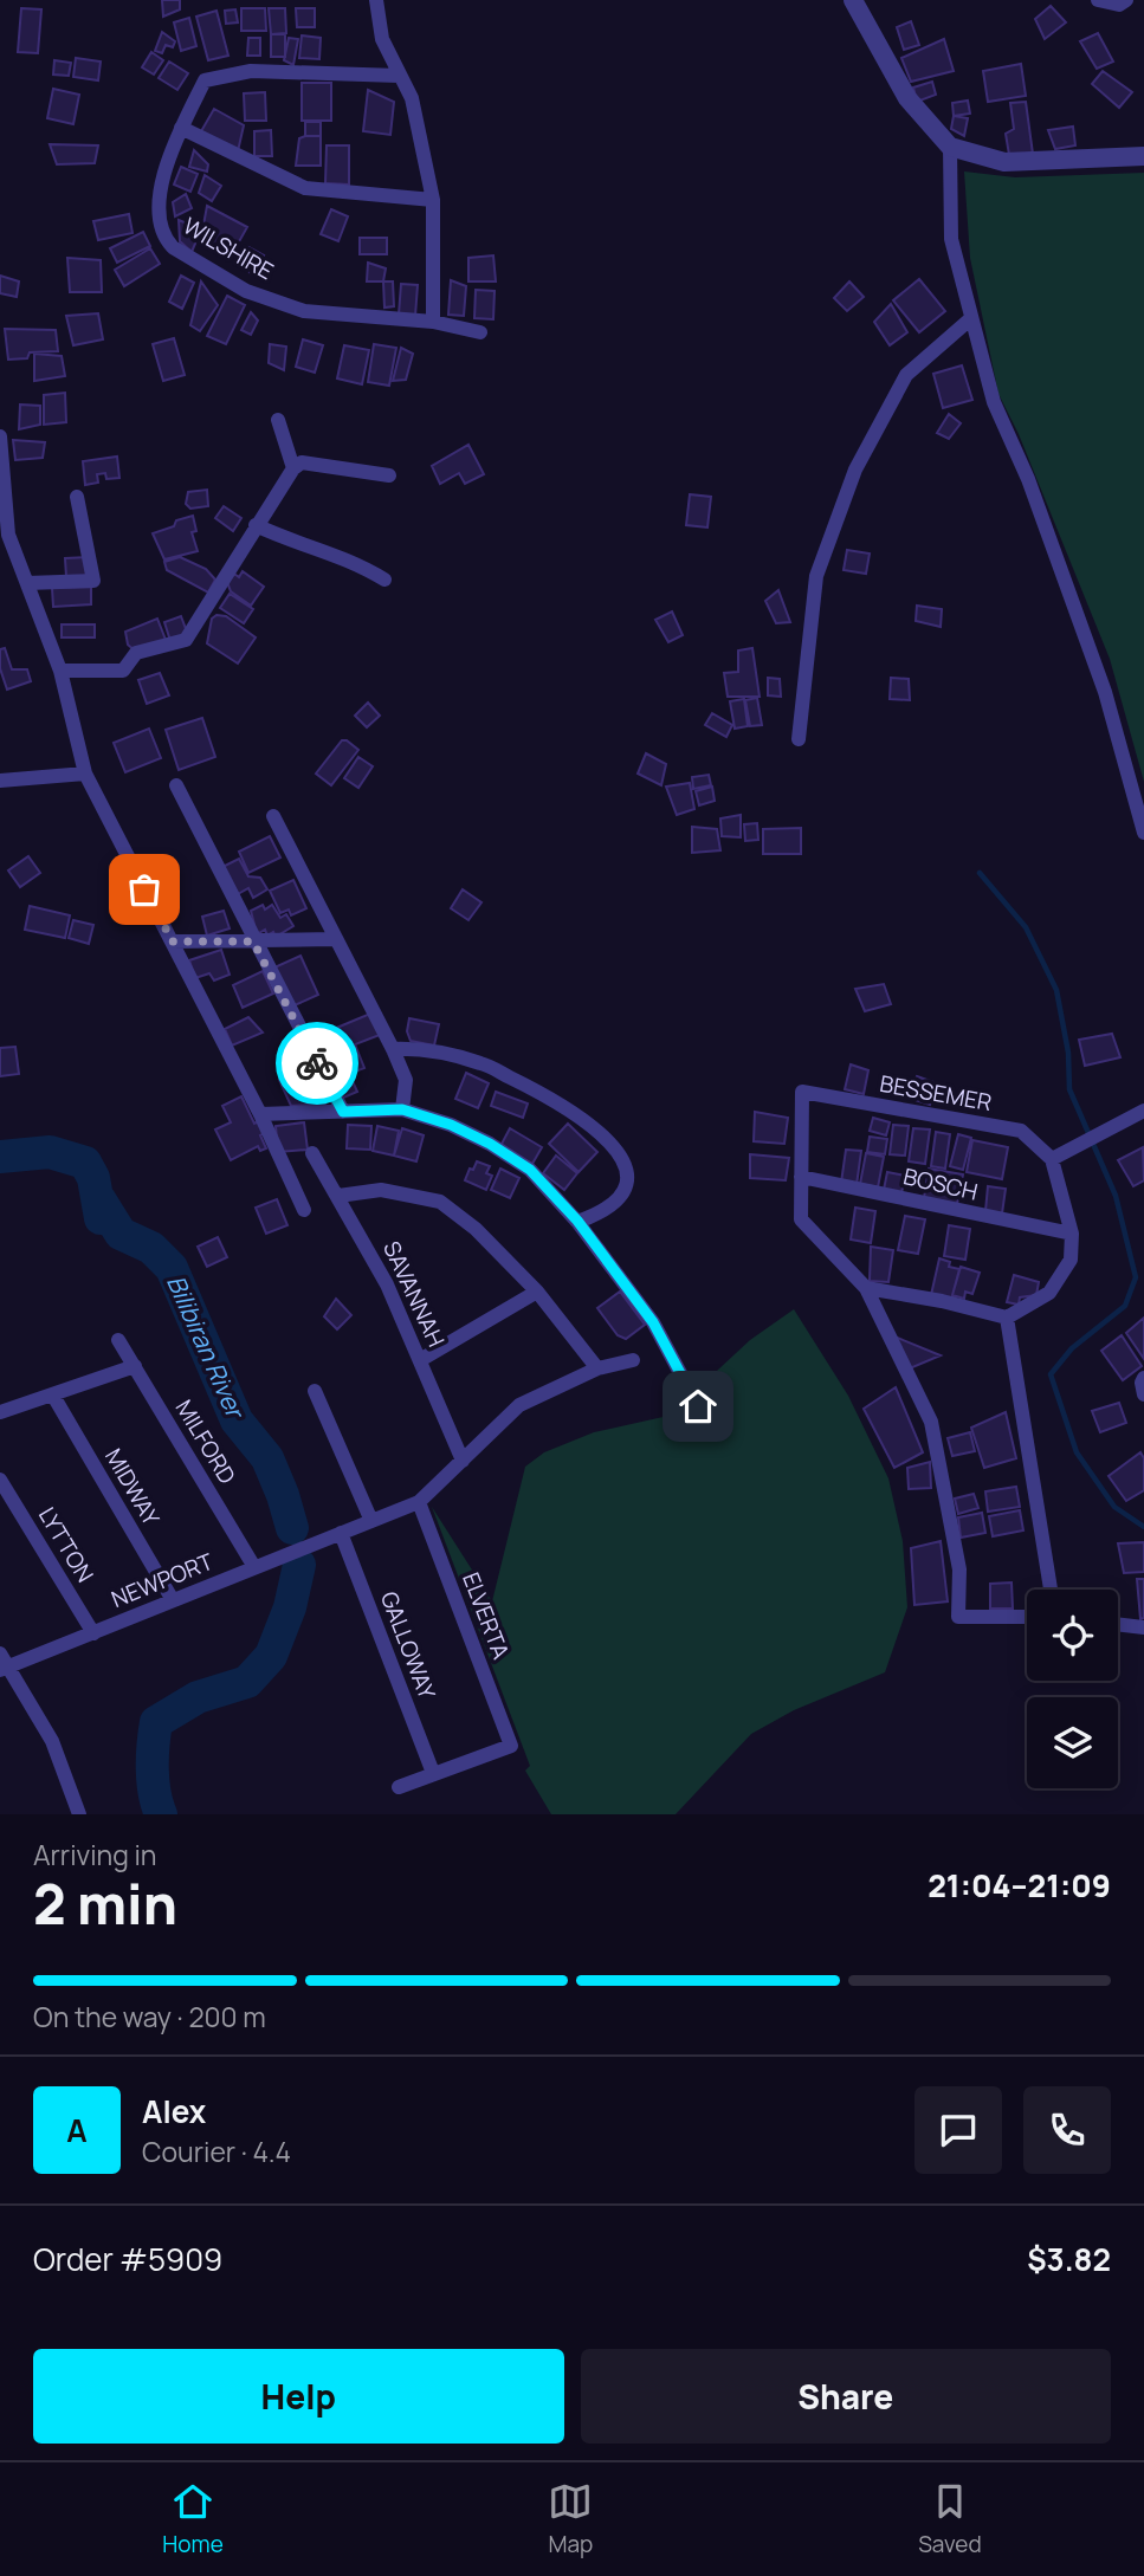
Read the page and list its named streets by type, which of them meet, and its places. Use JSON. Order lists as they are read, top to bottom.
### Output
{
  "streets": {
    "street": [
      "WILSHIRE",
      "BESSEMER",
      "BOSCH",
      "SAVANNAH",
      "MILFORD",
      "MIDWAY",
      "LYTTON",
      "NEWPORT",
      "ELVERTA",
      "GALLOWAY"
    ]
  },
  "crossings": [
    ["BESSEMER", "BOSCH"],
    ["MILFORD", "NEWPORT"],
    ["MIDWAY", "NEWPORT"],
    ["LYTTON", "NEWPORT"],
    ["NEWPORT", "ELVERTA"],
    ["NEWPORT", "GALLOWAY"],
    ["ELVERTA", "GALLOWAY"]
  ],
  "water": ["Bilibiran River"],
  "page": {
    "heading": ["2 min", "Arriving in", "21:04–21:09"],
    "panel": [
      "Alex",
      "Courier · 4.4",
      "Order #5909",
      "$3.82"
    ],
    "bar": "On the way · 200 m",
    "round": "A",
    "buttons": ["Help", "Share"],
    "tabs": ["Home", "Map", "Saved"]
  }
}
